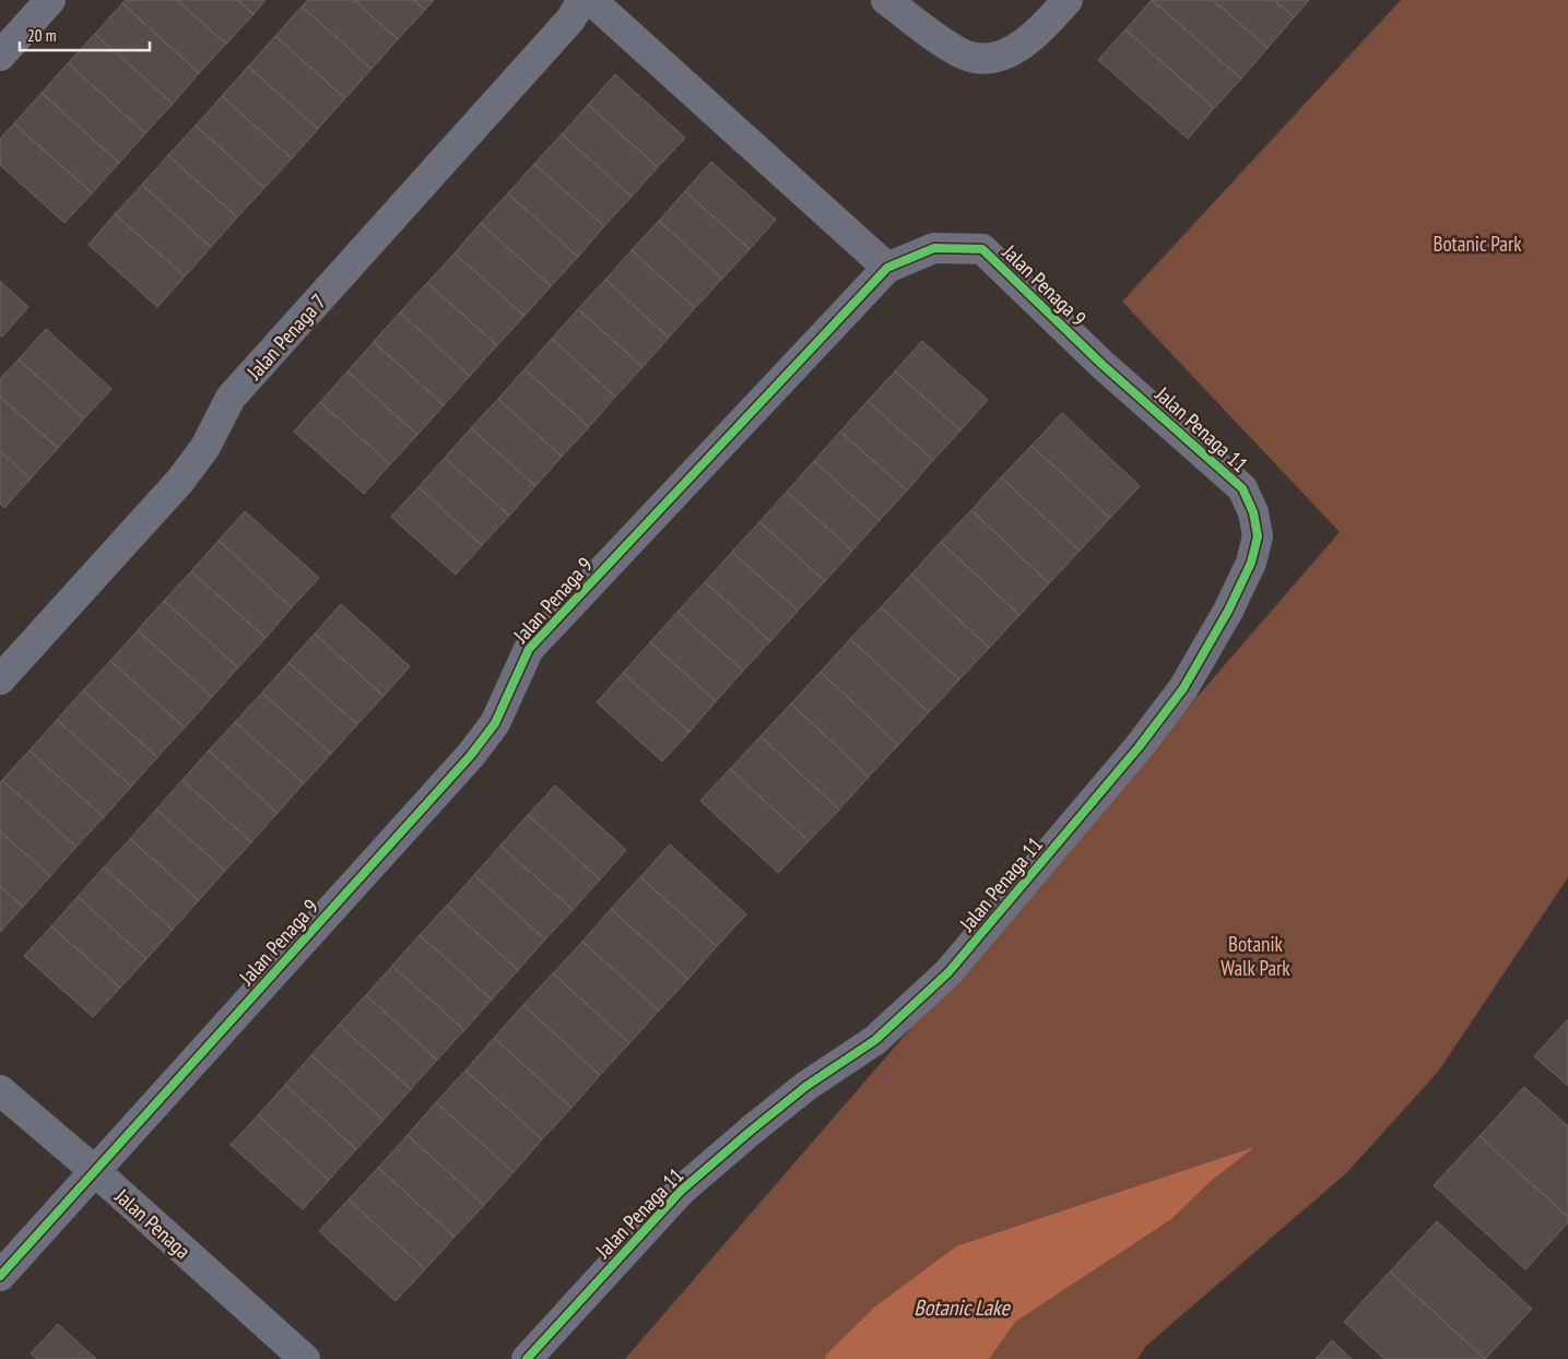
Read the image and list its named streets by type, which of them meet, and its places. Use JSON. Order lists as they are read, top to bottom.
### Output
{
  "streets": {
    "street": [
      "Jalan Penaga 9",
      "Jalan Penaga 7",
      "Jalan Penaga 11",
      "Jalan Penaga"
    ]
  },
  "crossings": [
    ["Jalan Penaga 9", "Jalan Penaga 11"],
    ["Jalan Penaga 9", "Jalan Penaga"]
  ],
  "water": ["Botanic Lake"],
  "parks": ["Botanic Park", "Botanik Walk Park"],
  "scale_bar": "20 m"
}
